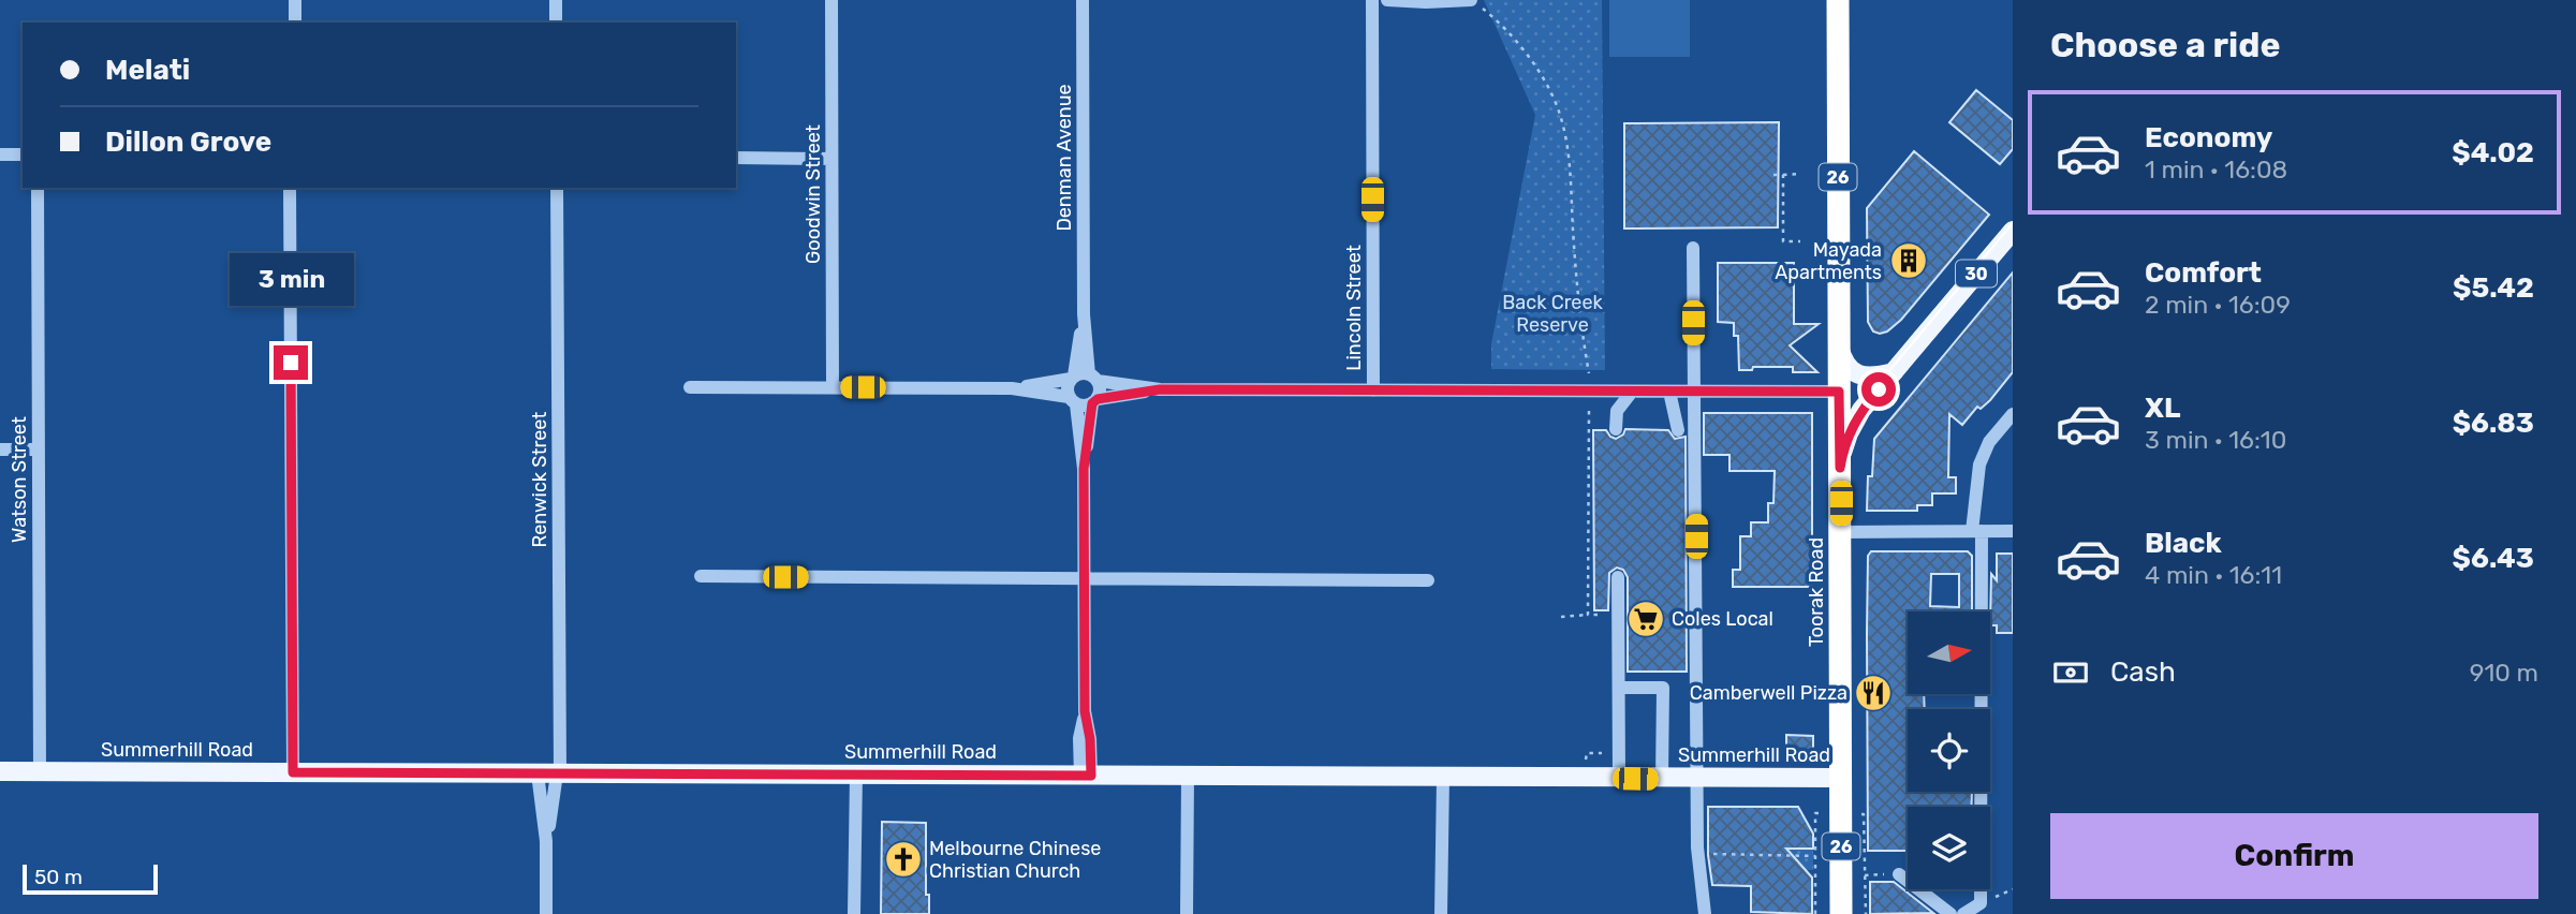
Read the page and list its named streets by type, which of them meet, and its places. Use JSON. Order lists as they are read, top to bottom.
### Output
{
  "streets": {
    "highway": ["26", "Toorak Road"],
    "main road": ["30", "Summerhill Road"],
    "street": [
      "Denman Avenue",
      "Goodwin Street",
      "Lincoln Street",
      "Watson Street",
      "Renwick Street"
    ]
  },
  "crossings": [
    ["30", "Toorak Road"],
    ["Watson Street", "Summerhill Road"],
    ["Renwick Street", "Summerhill Road"],
    ["Toorak Road", "Summerhill Road"]
  ],
  "parks": ["Back Creek Reserve"],
  "places": {
    "building": ["Mayada Apartments"],
    "supermarket": ["Coles Local"],
    "restaurant": ["Camberwell Pizza"],
    "church": ["Melbourne Chinese Christian Church"]
  },
  "scale_bar": "50 m",
  "north": "right",
  "page": {
    "heading": "Choose a ride",
    "banner": ["Melati", "Dillon Grove"],
    "list": [
      {
        "name": "Economy",
        "note": "1 min · 16:08",
        "value": "$4.02"
      },
      {
        "name": "Comfort",
        "note": "2 min · 16:09",
        "value": "$5.42"
      },
      {
        "name": "XL",
        "note": "3 min · 16:10",
        "value": "$6.83"
      },
      {
        "name": "Black",
        "note": "4 min · 16:11",
        "value": "$6.43"
      }
    ],
    "bubble": "3 min",
    "pay": ["Cash", "910 m"],
    "buttons": "Confirm",
    "scale": "50 m"
  }
}
